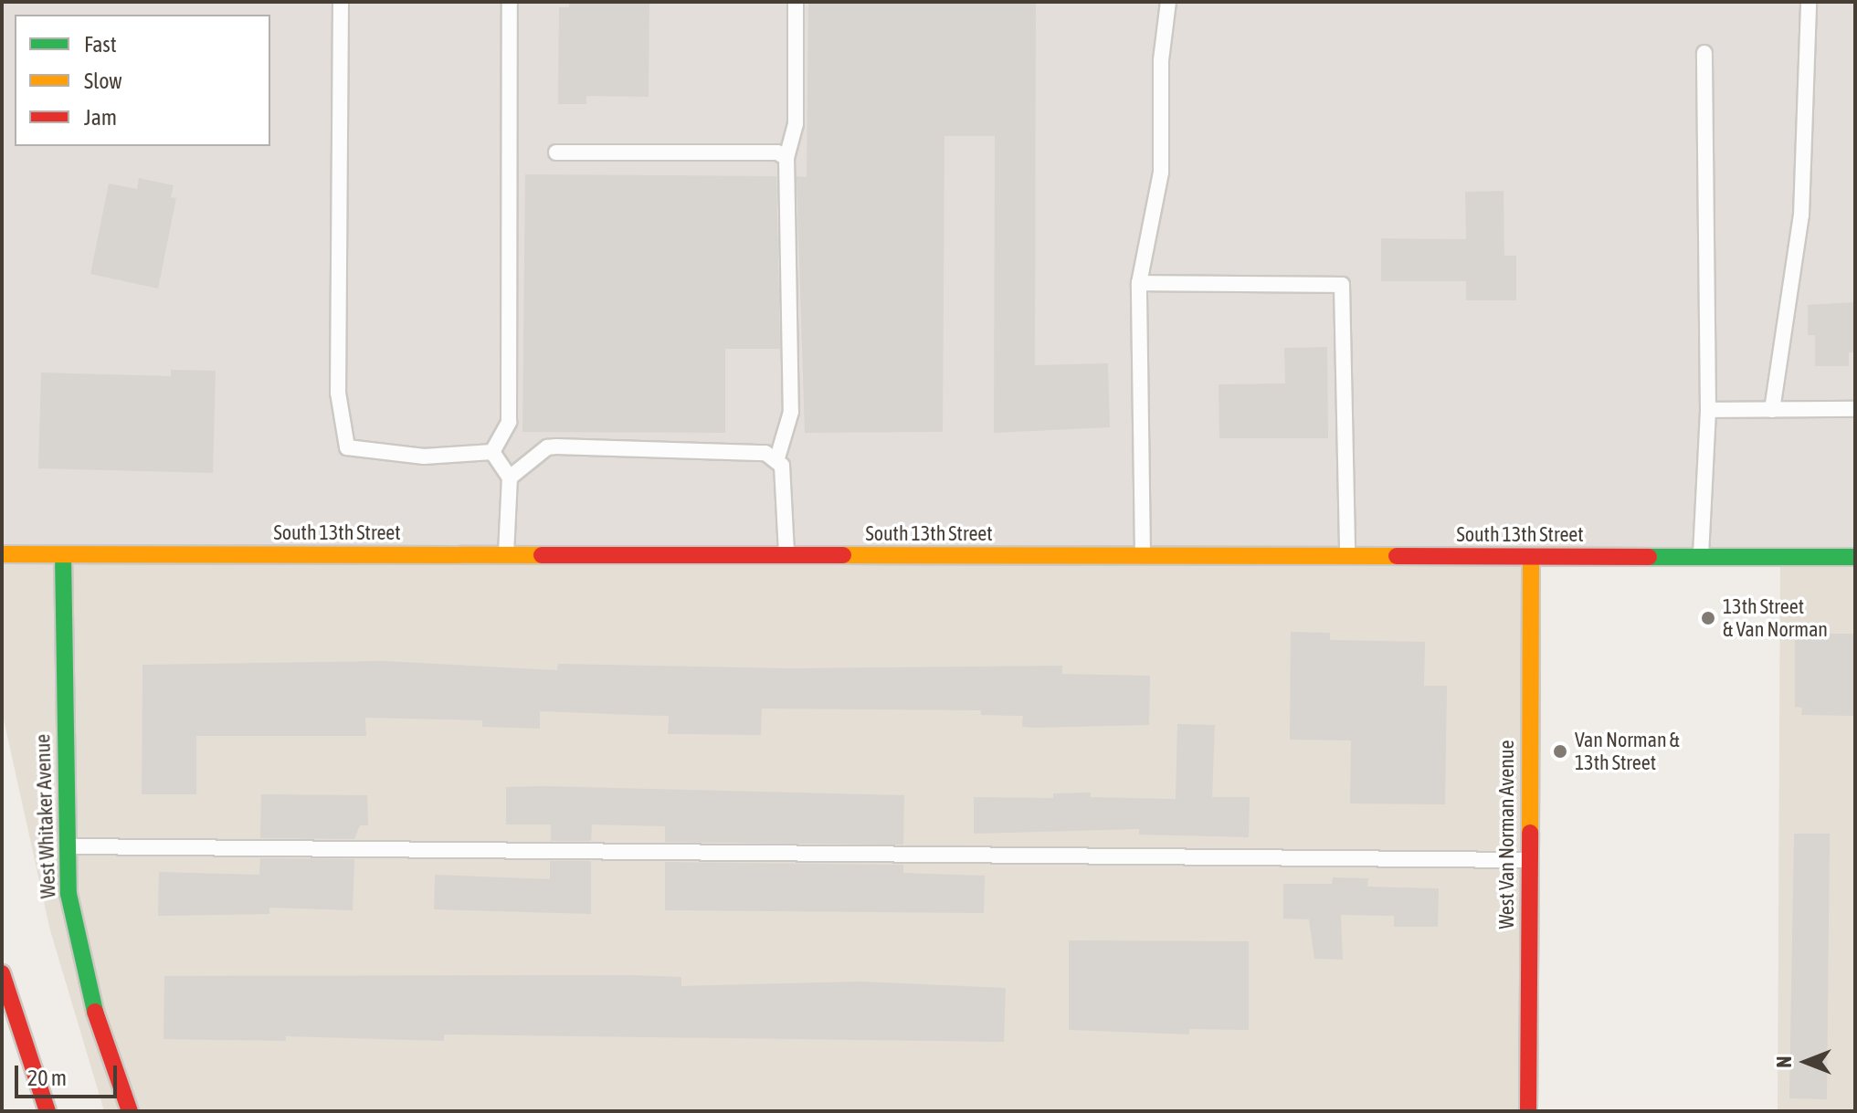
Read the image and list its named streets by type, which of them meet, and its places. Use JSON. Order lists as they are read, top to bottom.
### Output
{
  "streets": {
    "main road": ["South 13th Street", "West Whitaker Avenue", "West Van Norman Avenue"]
  },
  "crossings": [
    ["South 13th Street", "West Whitaker Avenue"],
    ["South 13th Street", "West Van Norman Avenue"]
  ],
  "places": ["13th Street & Van Norman", "Van Norman & 13th Street"],
  "legend": ["Fast", "Slow", "Jam"],
  "scale_bar": "20 m",
  "north": "left"
}
